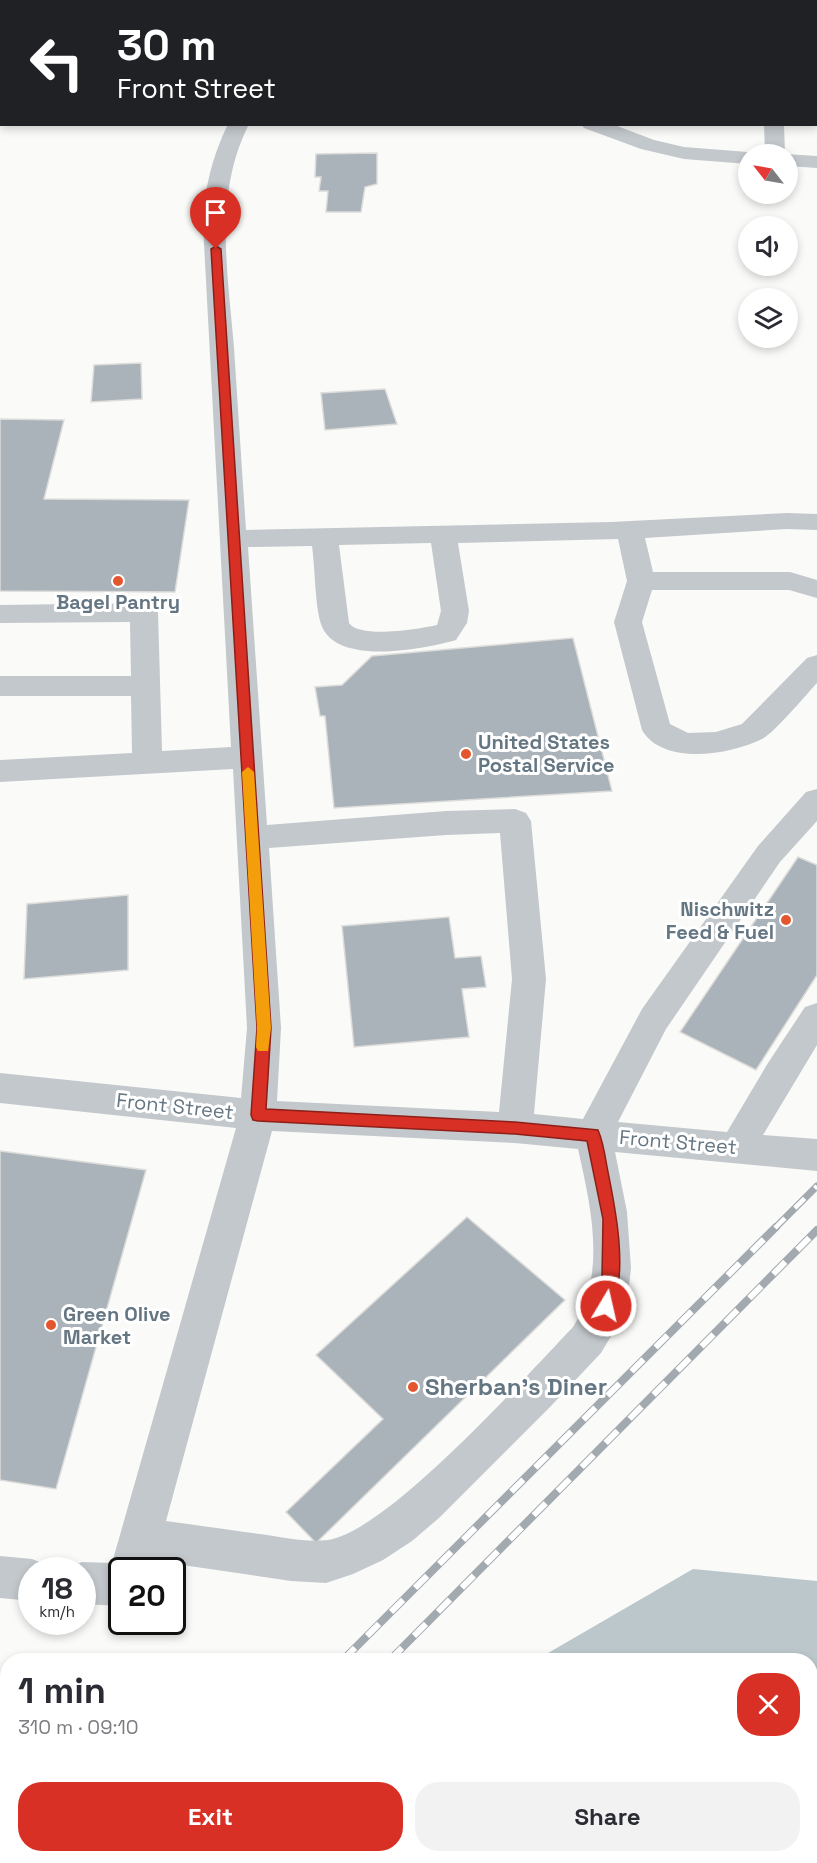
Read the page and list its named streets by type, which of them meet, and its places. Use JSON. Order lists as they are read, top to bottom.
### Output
{
  "streets": {
    "street": ["Front Street"]
  },
  "places": [
    "Bagel Pantry",
    "United States Postal Service",
    "Nischwitz Feed & Fuel",
    "Green Olive Market",
    "Sherban's Diner"
  ],
  "north": "top left",
  "page": {
    "turn": ["30 m", "Front Street"],
    "speed": "18 km/h",
    "limit": "20",
    "heading": ["1 min", "310 m · 09:10"],
    "buttons": ["Exit", "Share"]
  }
}
